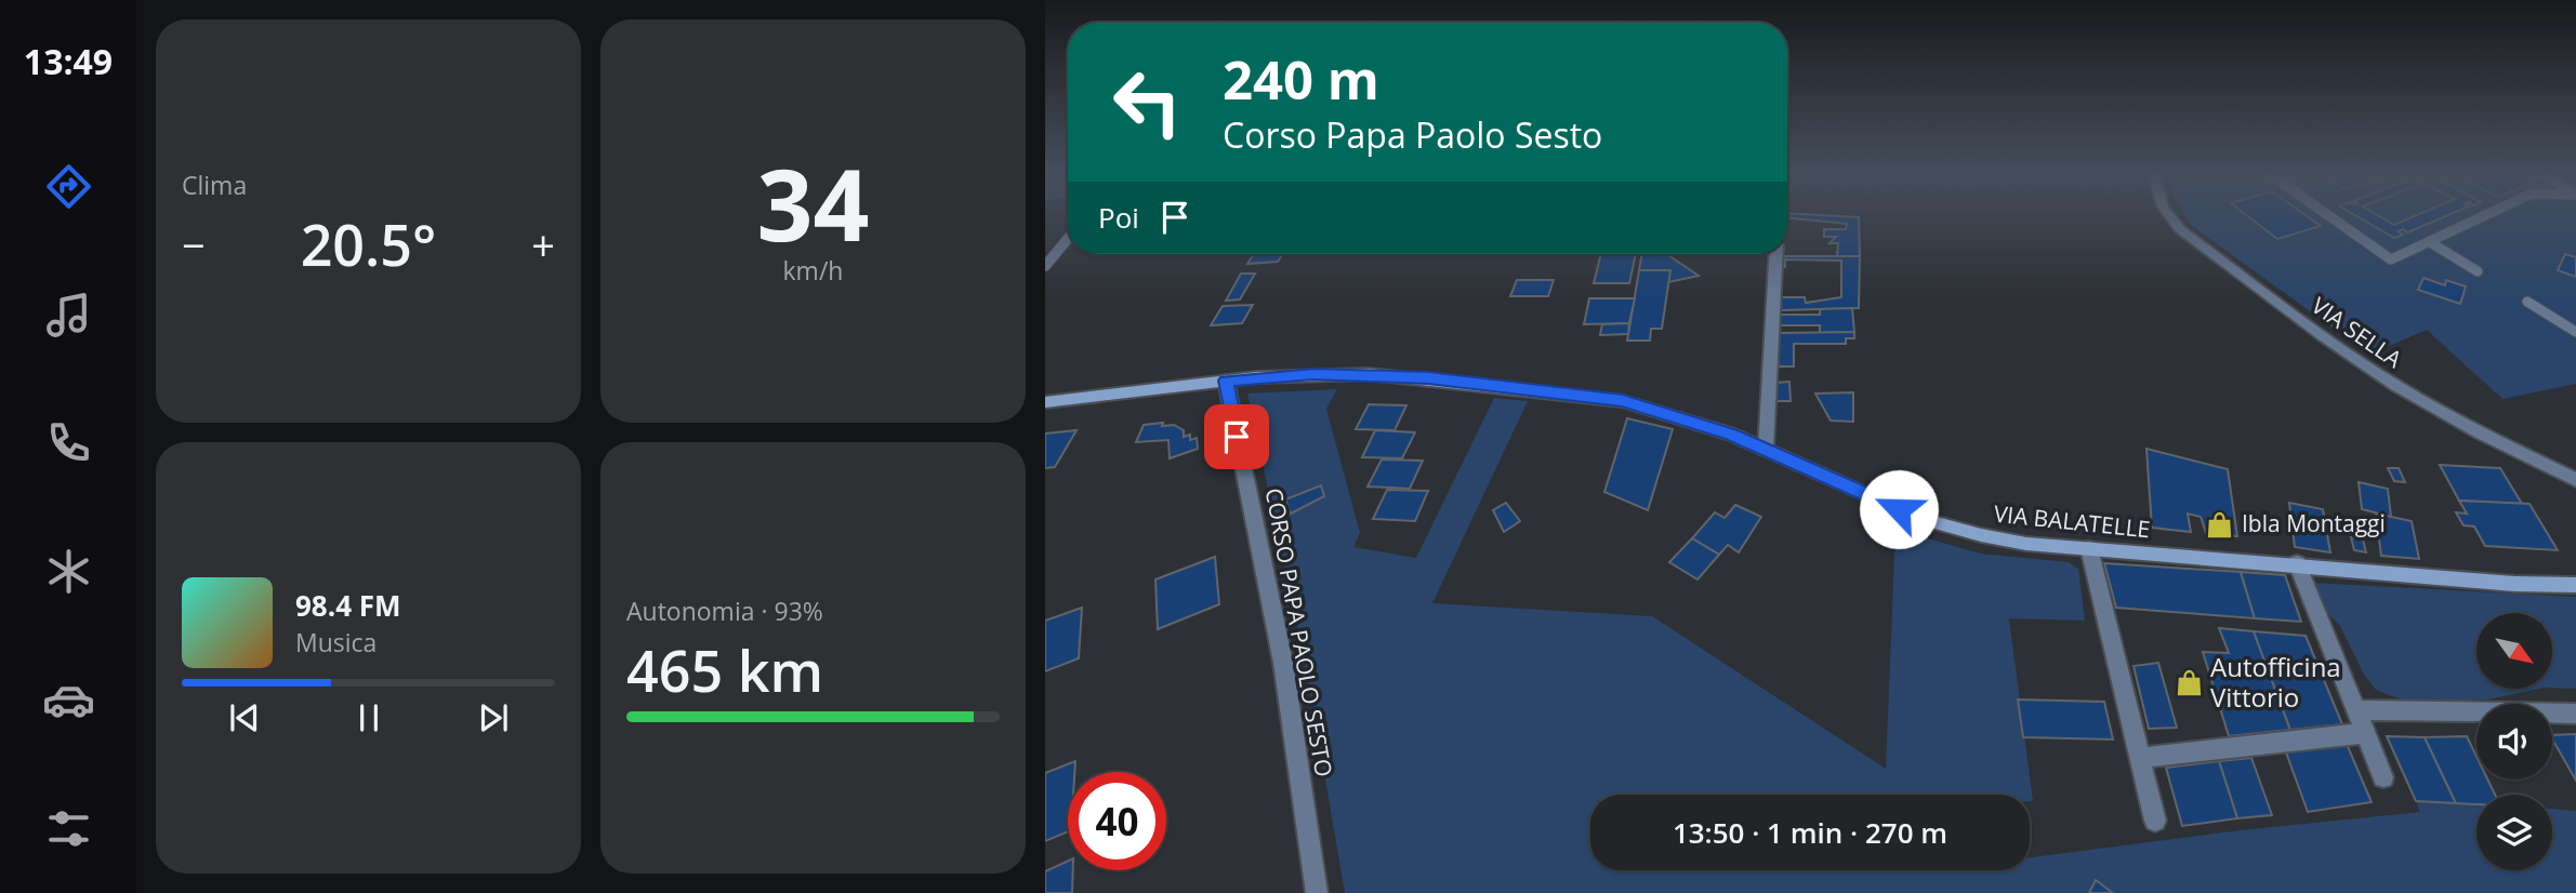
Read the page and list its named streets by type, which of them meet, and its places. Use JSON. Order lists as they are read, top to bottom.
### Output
{
  "streets": {
    "street": ["VIA SELLA", "VIA BALATELLE", "CORSO PAPA PAOLO SESTO"]
  },
  "crossings": [
    ["VIA BALATELLE", "CORSO PAPA PAOLO SESTO"]
  ],
  "places": {
    "shop": ["Ibla Montaggi", "Autofficina Vittorio"]
  },
  "north": "bottom right",
  "page": {
    "tabs": "13:49",
    "tile": [
      "Clima",
      ["34", "km/h"],
      ["Autonomia · 93%", "465 km"]
    ],
    "turn": ["240 m", "Corso Papa Paolo Sesto"],
    "then": "Poi",
    "heat": ["−", "20.5°", "+"],
    "song": ["98.4 FM", "Musica"],
    "limit": "40",
    "trip": "13:50 · 1 min · 270 m"
  }
}
